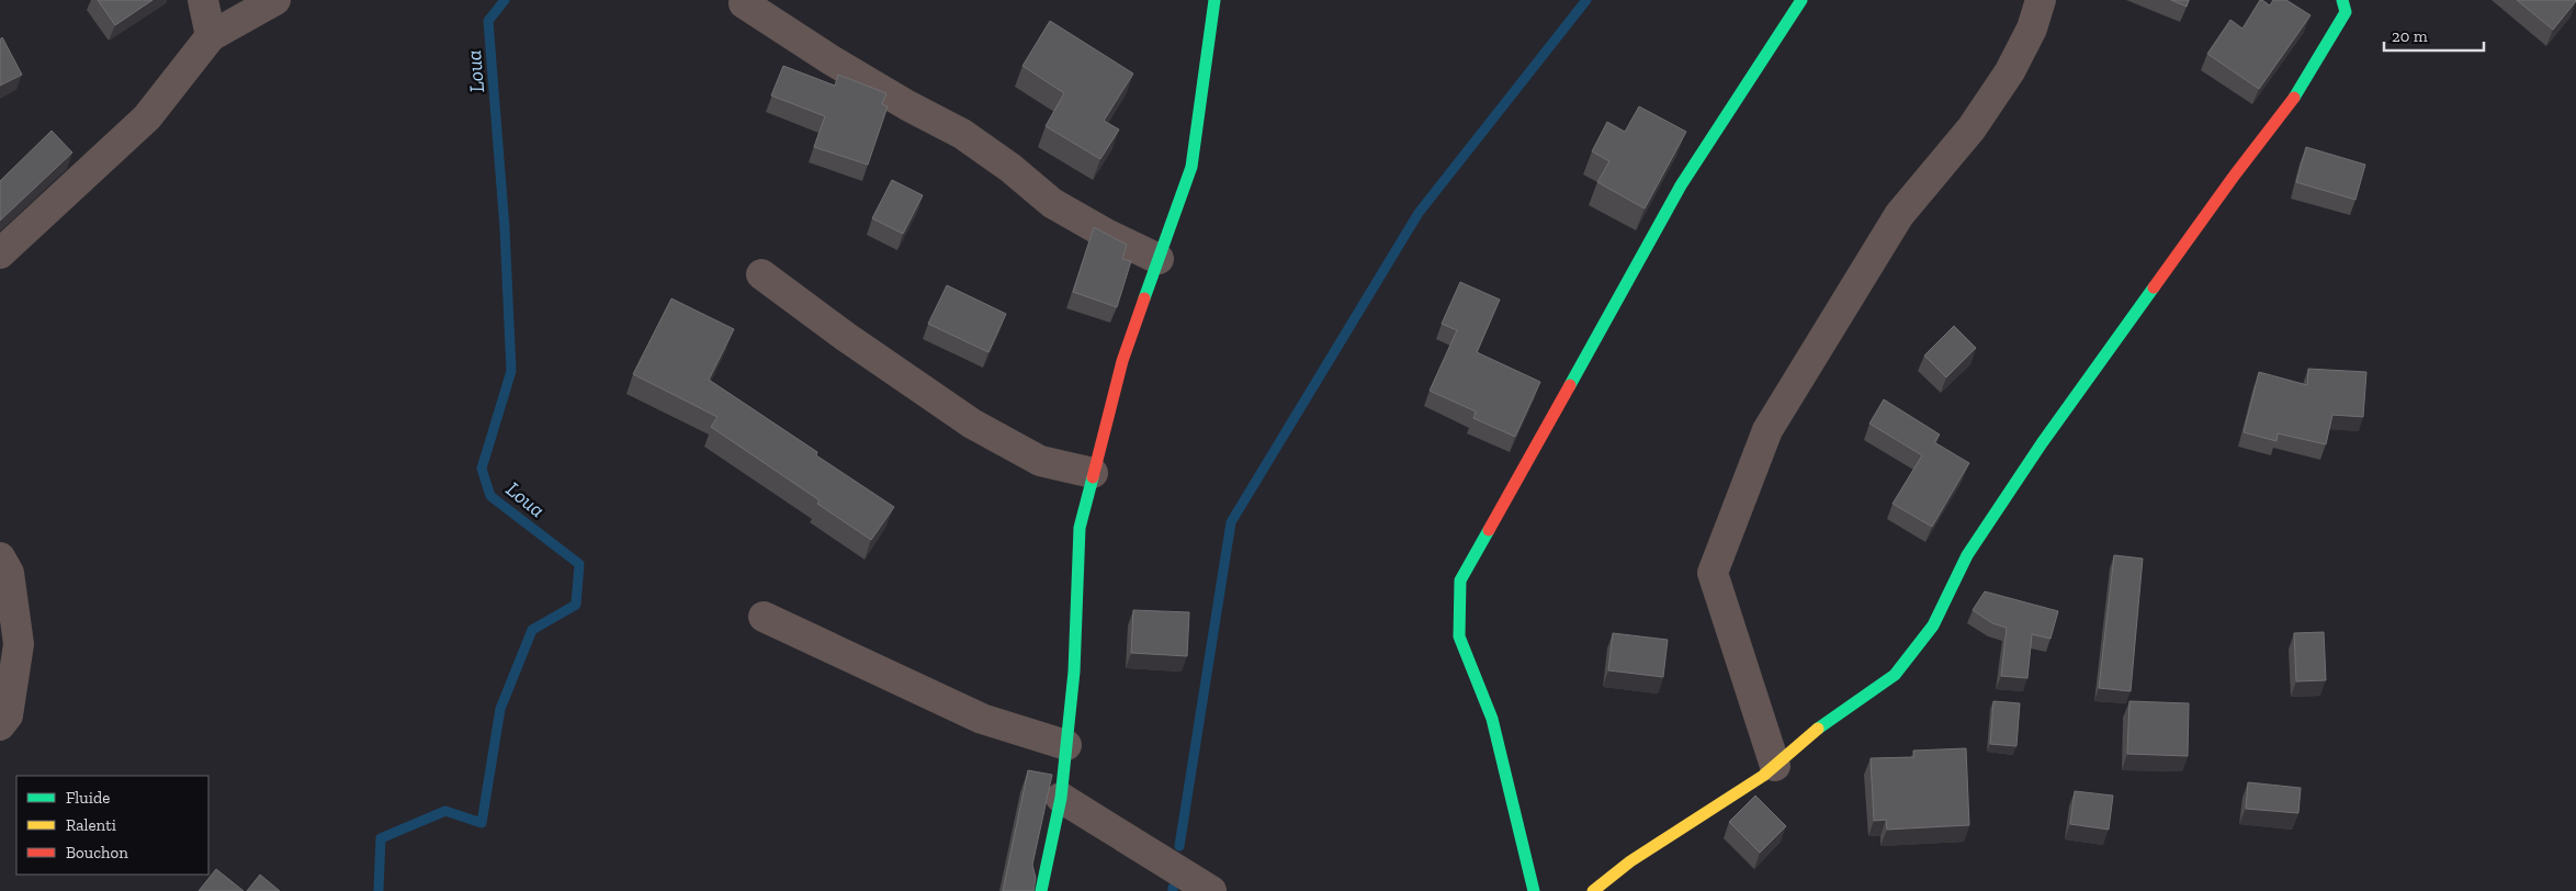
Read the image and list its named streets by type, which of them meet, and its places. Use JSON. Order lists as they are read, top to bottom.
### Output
{
  "water": ["Loua"],
  "legend": ["Fluide", "Ralenti", "Bouchon"],
  "scale_bar": "20 m"
}
